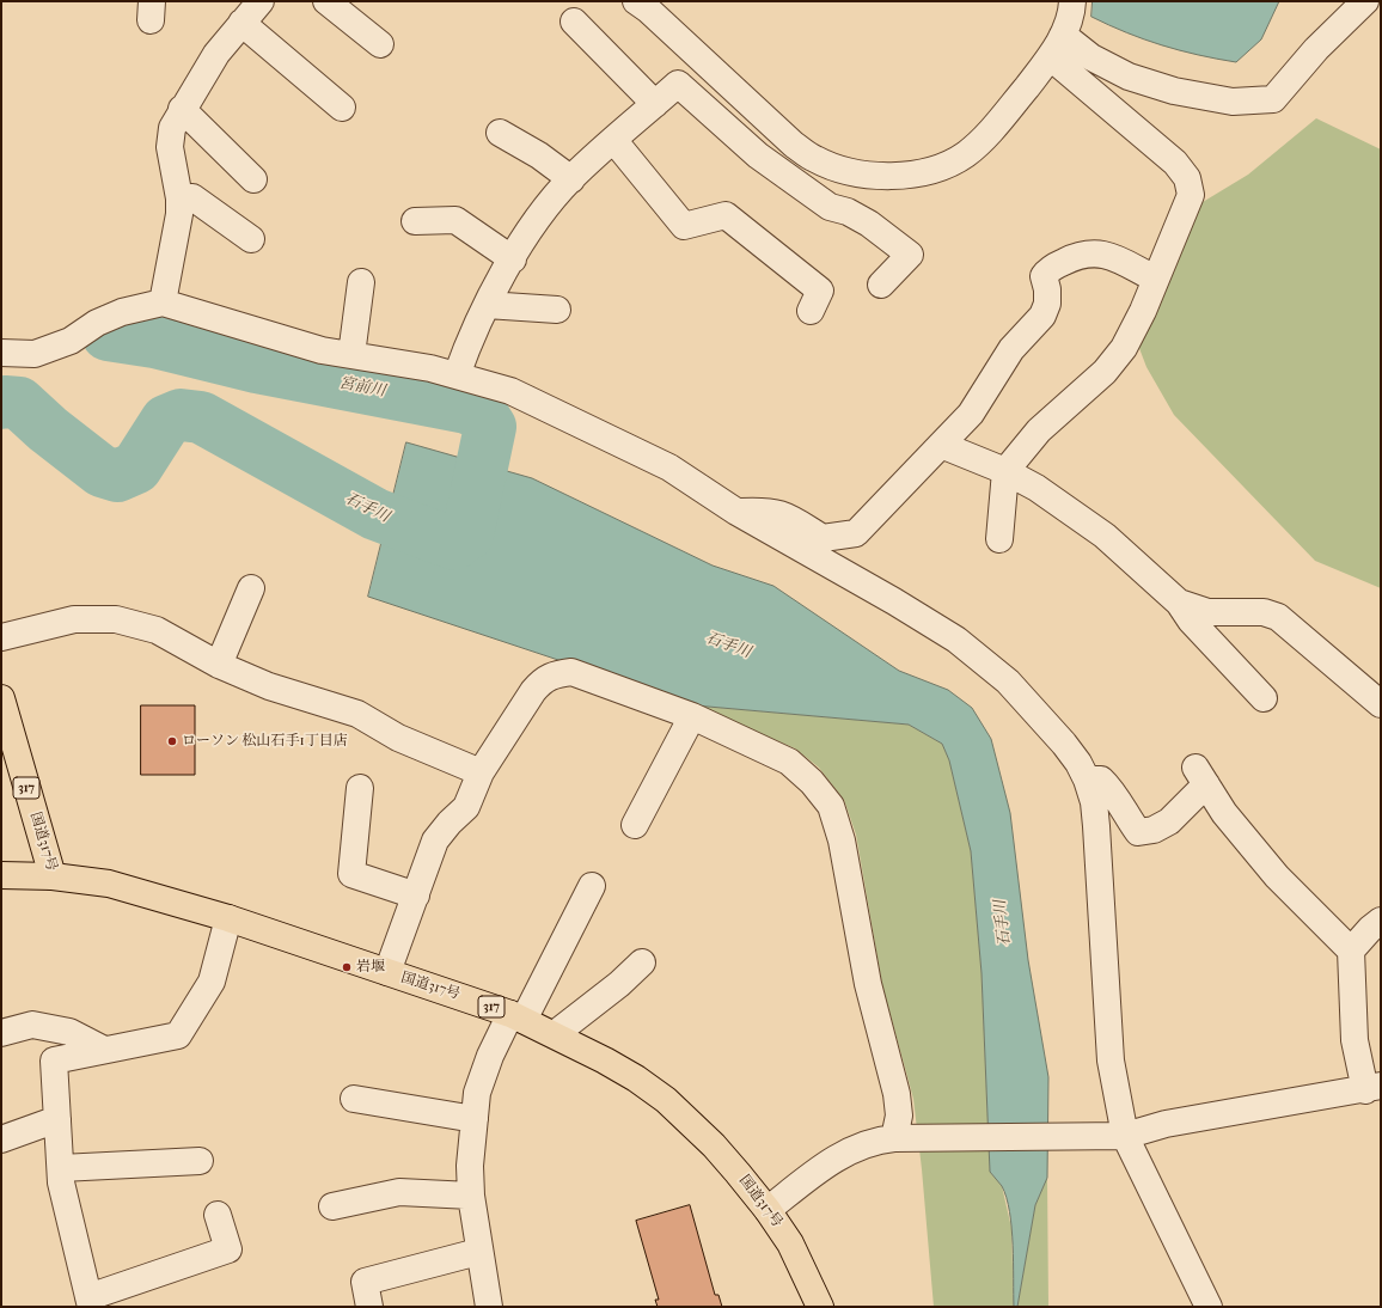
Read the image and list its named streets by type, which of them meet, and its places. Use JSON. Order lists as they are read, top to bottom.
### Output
{
  "streets": {
    "main road": ["317", "国道317号"]
  },
  "water": ["宮前川", "石手川"],
  "places": ["ローソン 松山石手1丁目店", "岩堰"]
}
